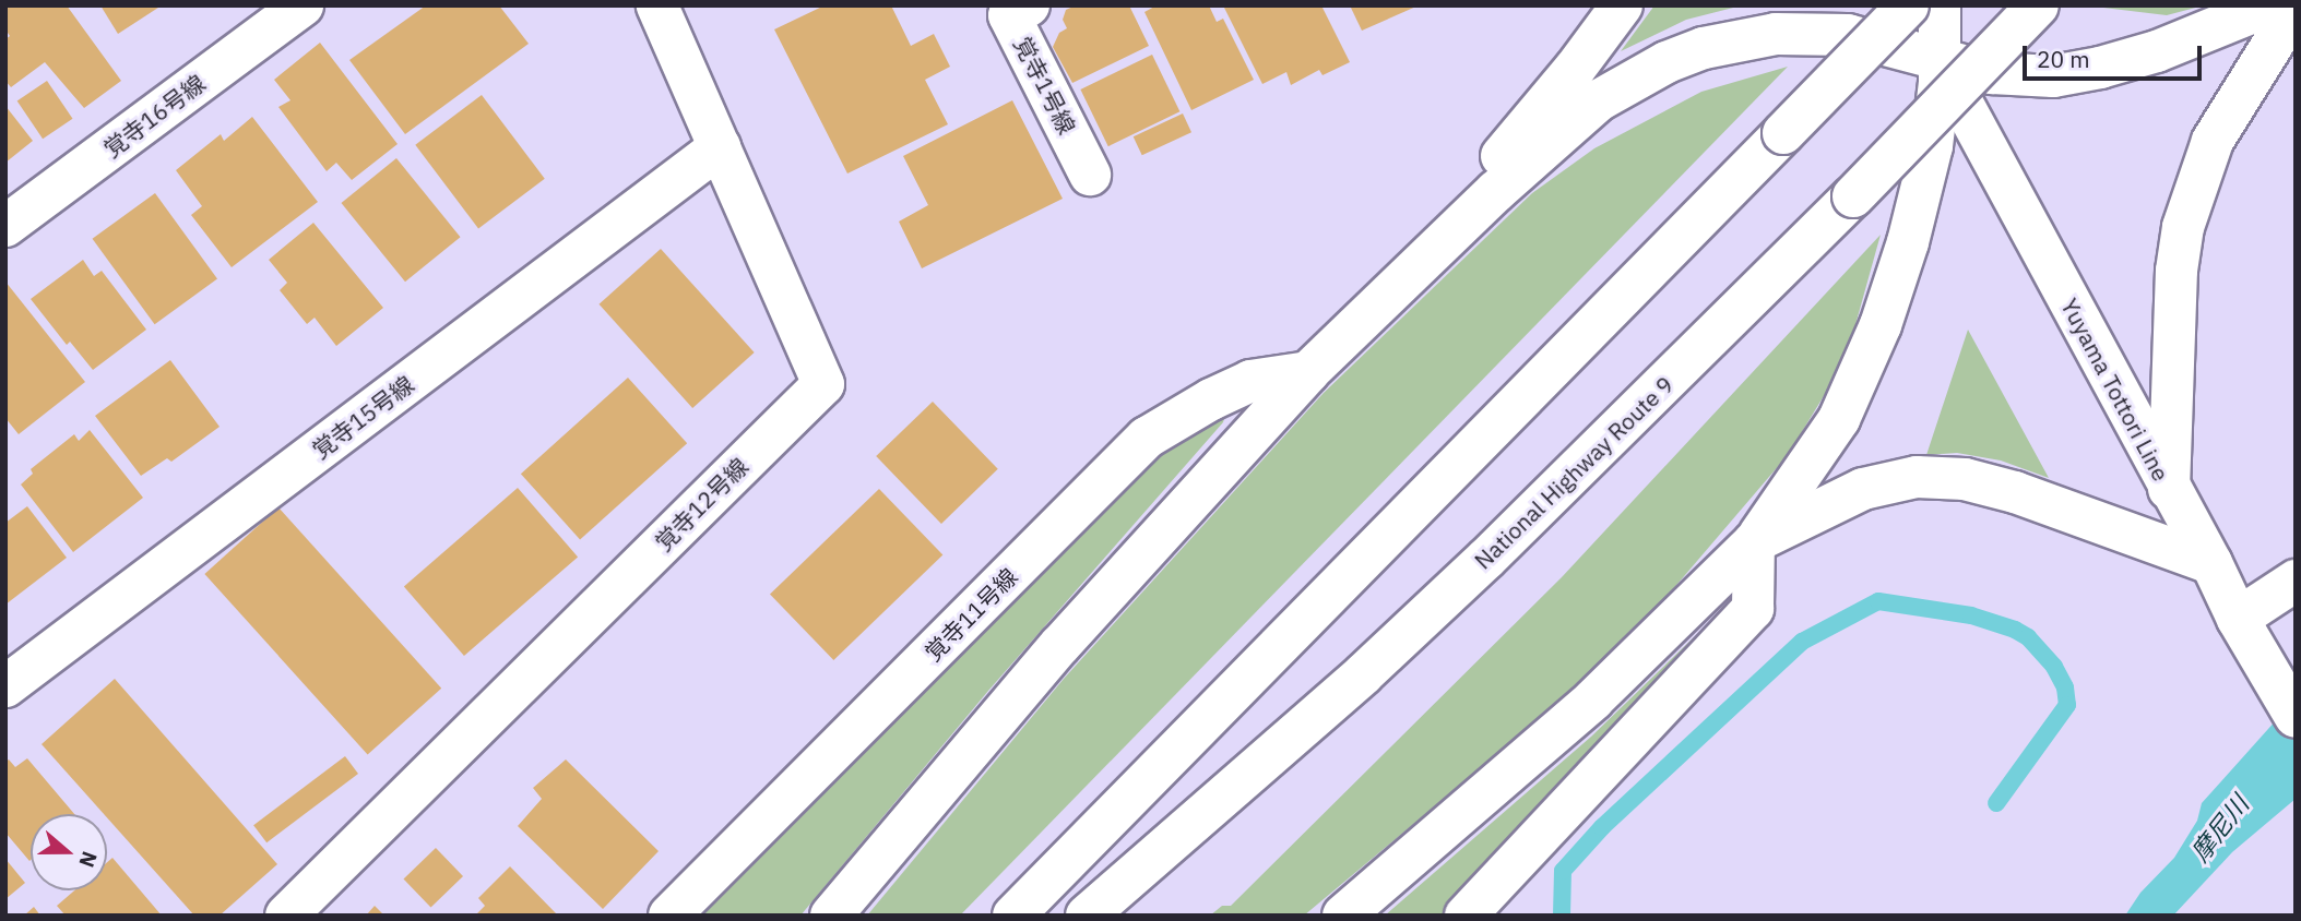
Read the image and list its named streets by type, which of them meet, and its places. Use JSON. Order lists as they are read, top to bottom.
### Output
{
  "streets": {
    "main road": [
      "覚寺1号線",
      "覚寺16号線",
      "Yuyama Tottori Line",
      "覚寺15号線",
      "National Highway Route 9",
      "覚寺12号線",
      "覚寺11号線"
    ]
  },
  "crossings": [
    ["覚寺15号線", "覚寺12号線"]
  ],
  "water": ["摩尼川"],
  "scale_bar": "20 m",
  "north": "right"
}
